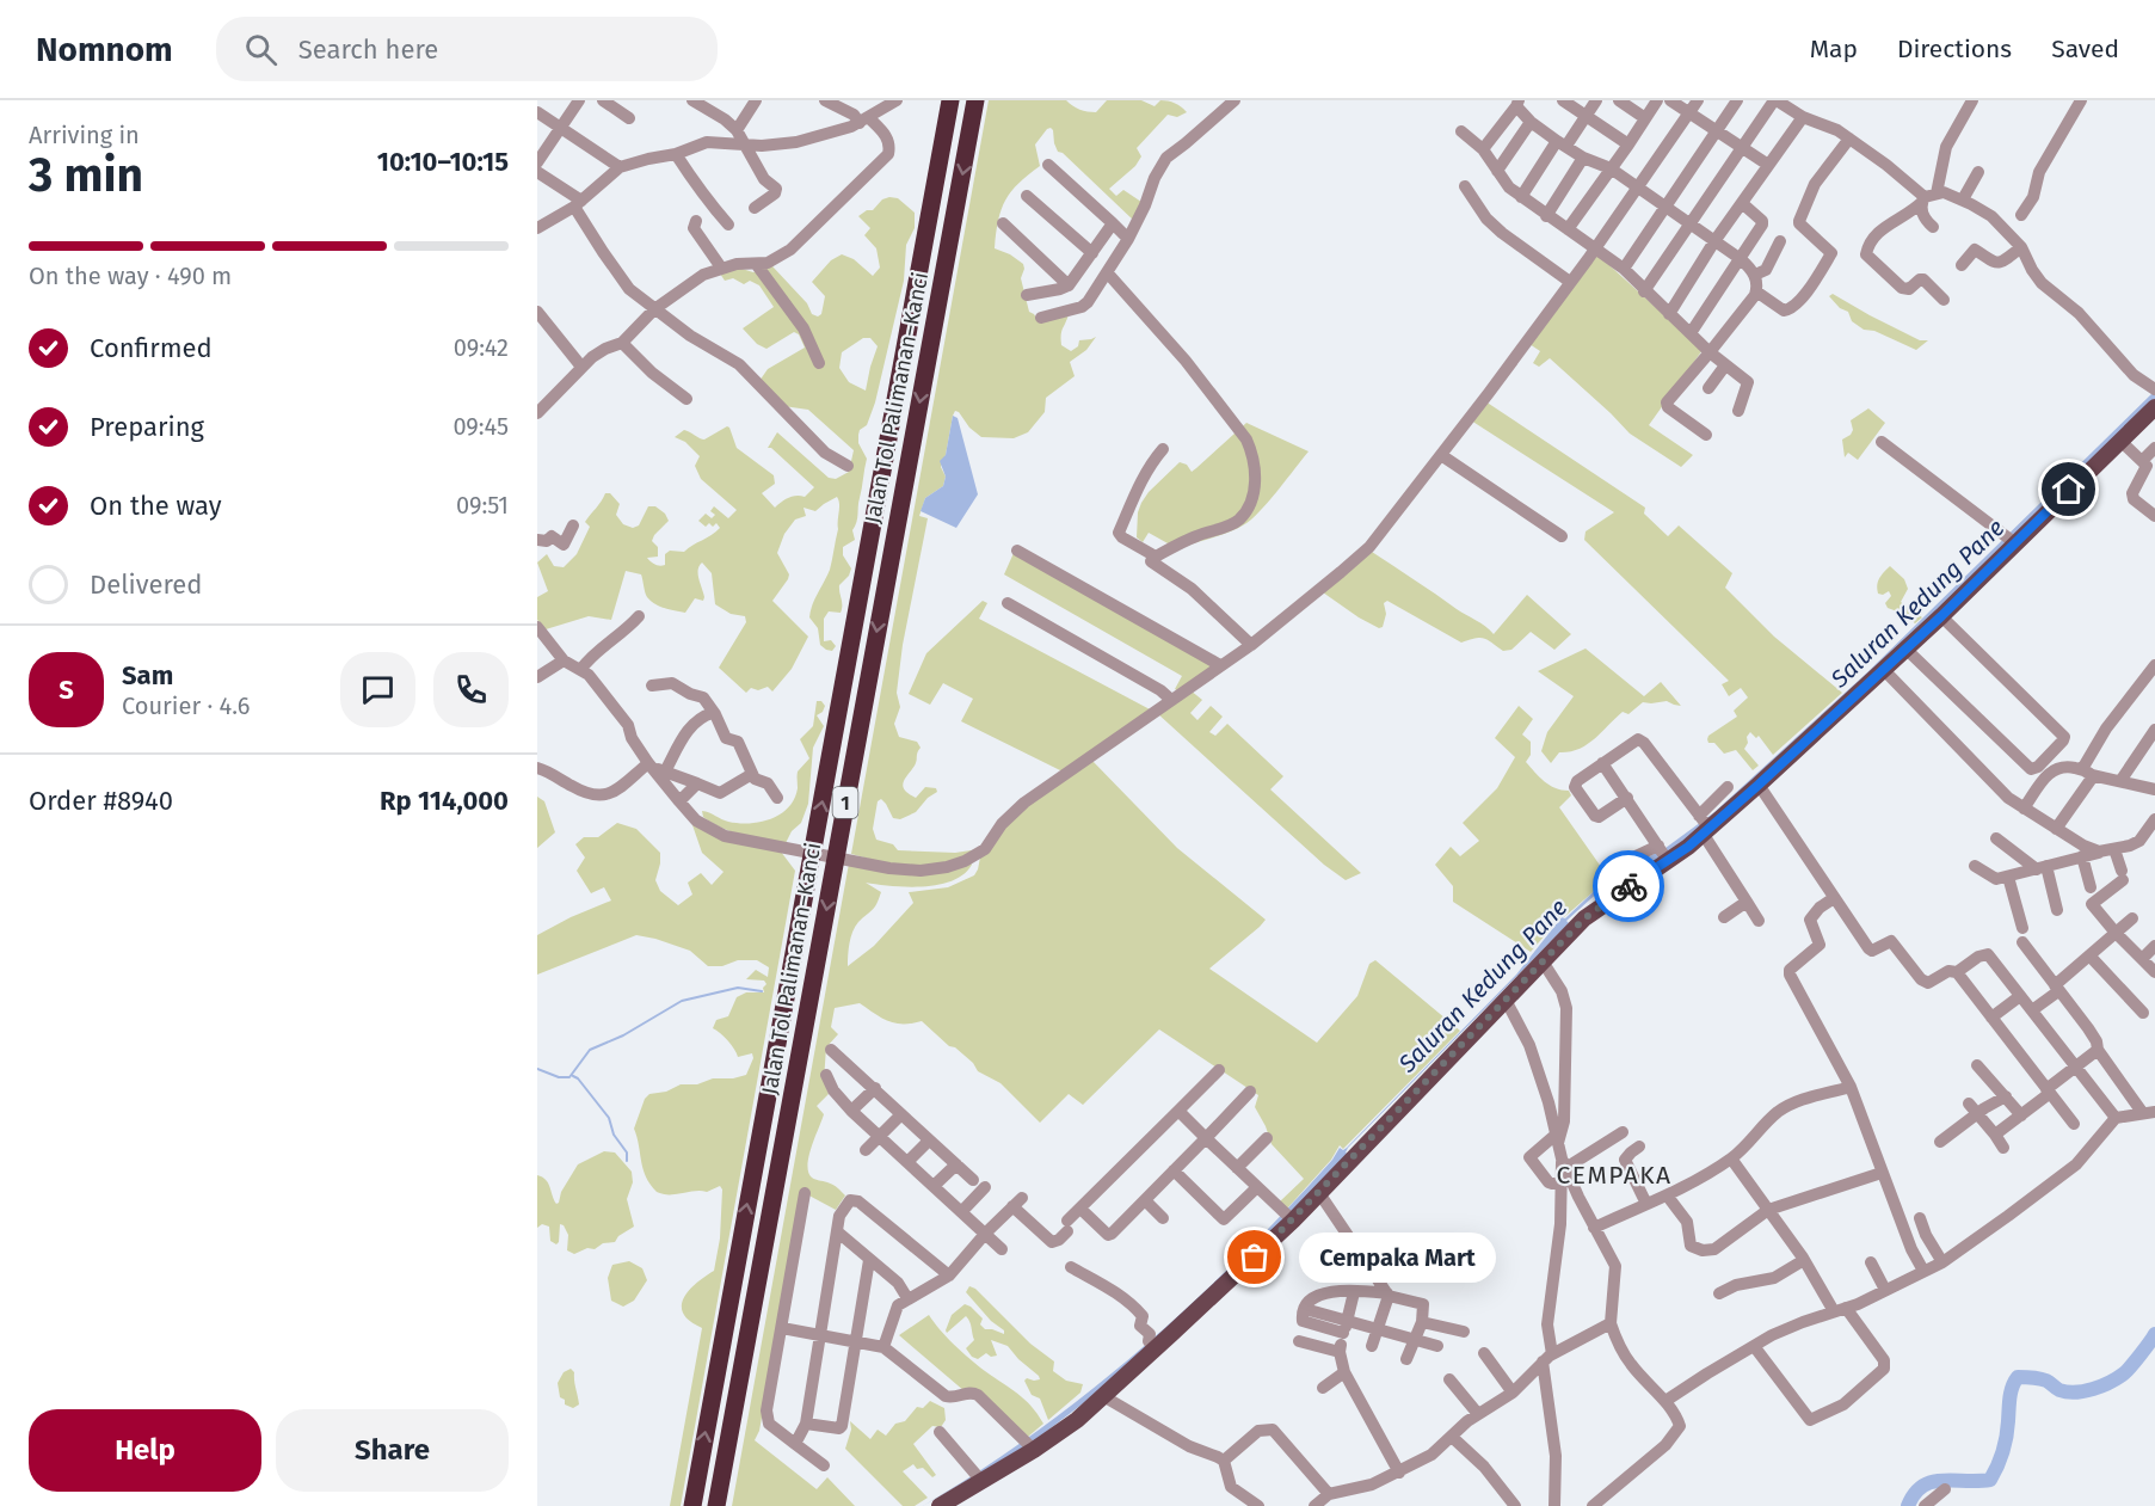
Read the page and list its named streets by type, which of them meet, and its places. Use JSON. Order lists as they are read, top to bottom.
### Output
{
  "streets": {
    "highway": ["Jalan Tol Palimanan–Kanci", "1"]
  },
  "districts": ["CEMPAKA"],
  "water": ["Saluran Kedung Pane"],
  "places": ["Cempaka Mart"],
  "page": {
    "header": "Nomnom",
    "search": "Search here",
    "nav": ["Map", "Directions", "Saved"],
    "heading": ["3 min", "Arriving in", "10:10–10:15"],
    "panel": [
      "Sam",
      "Courier · 4.6",
      "Order #8940",
      "Rp 114,000"
    ],
    "bar": "On the way · 490 m",
    "list": [
      ["Confirmed", "09:42"],
      ["Preparing", "09:45"],
      ["On the way", "09:51"],
      "Delivered"
    ],
    "round": "S",
    "bubble": "Cempaka Mart",
    "buttons": ["Help", "Share"]
  }
}
